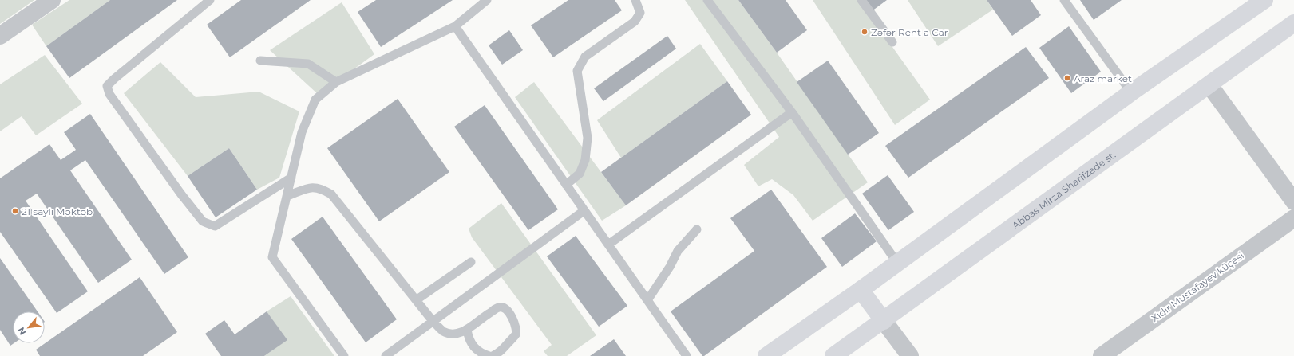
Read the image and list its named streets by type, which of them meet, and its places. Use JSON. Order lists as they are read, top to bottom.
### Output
{
  "streets": {
    "main road": ["Abbas Mirza Sharifzade st."],
    "street": ["Xıdır Mustafayev küçəsi"]
  },
  "places": ["Zəfər Rent a Car", "Araz market", "21 saylı Məktəb"],
  "north": "bottom left"
}
